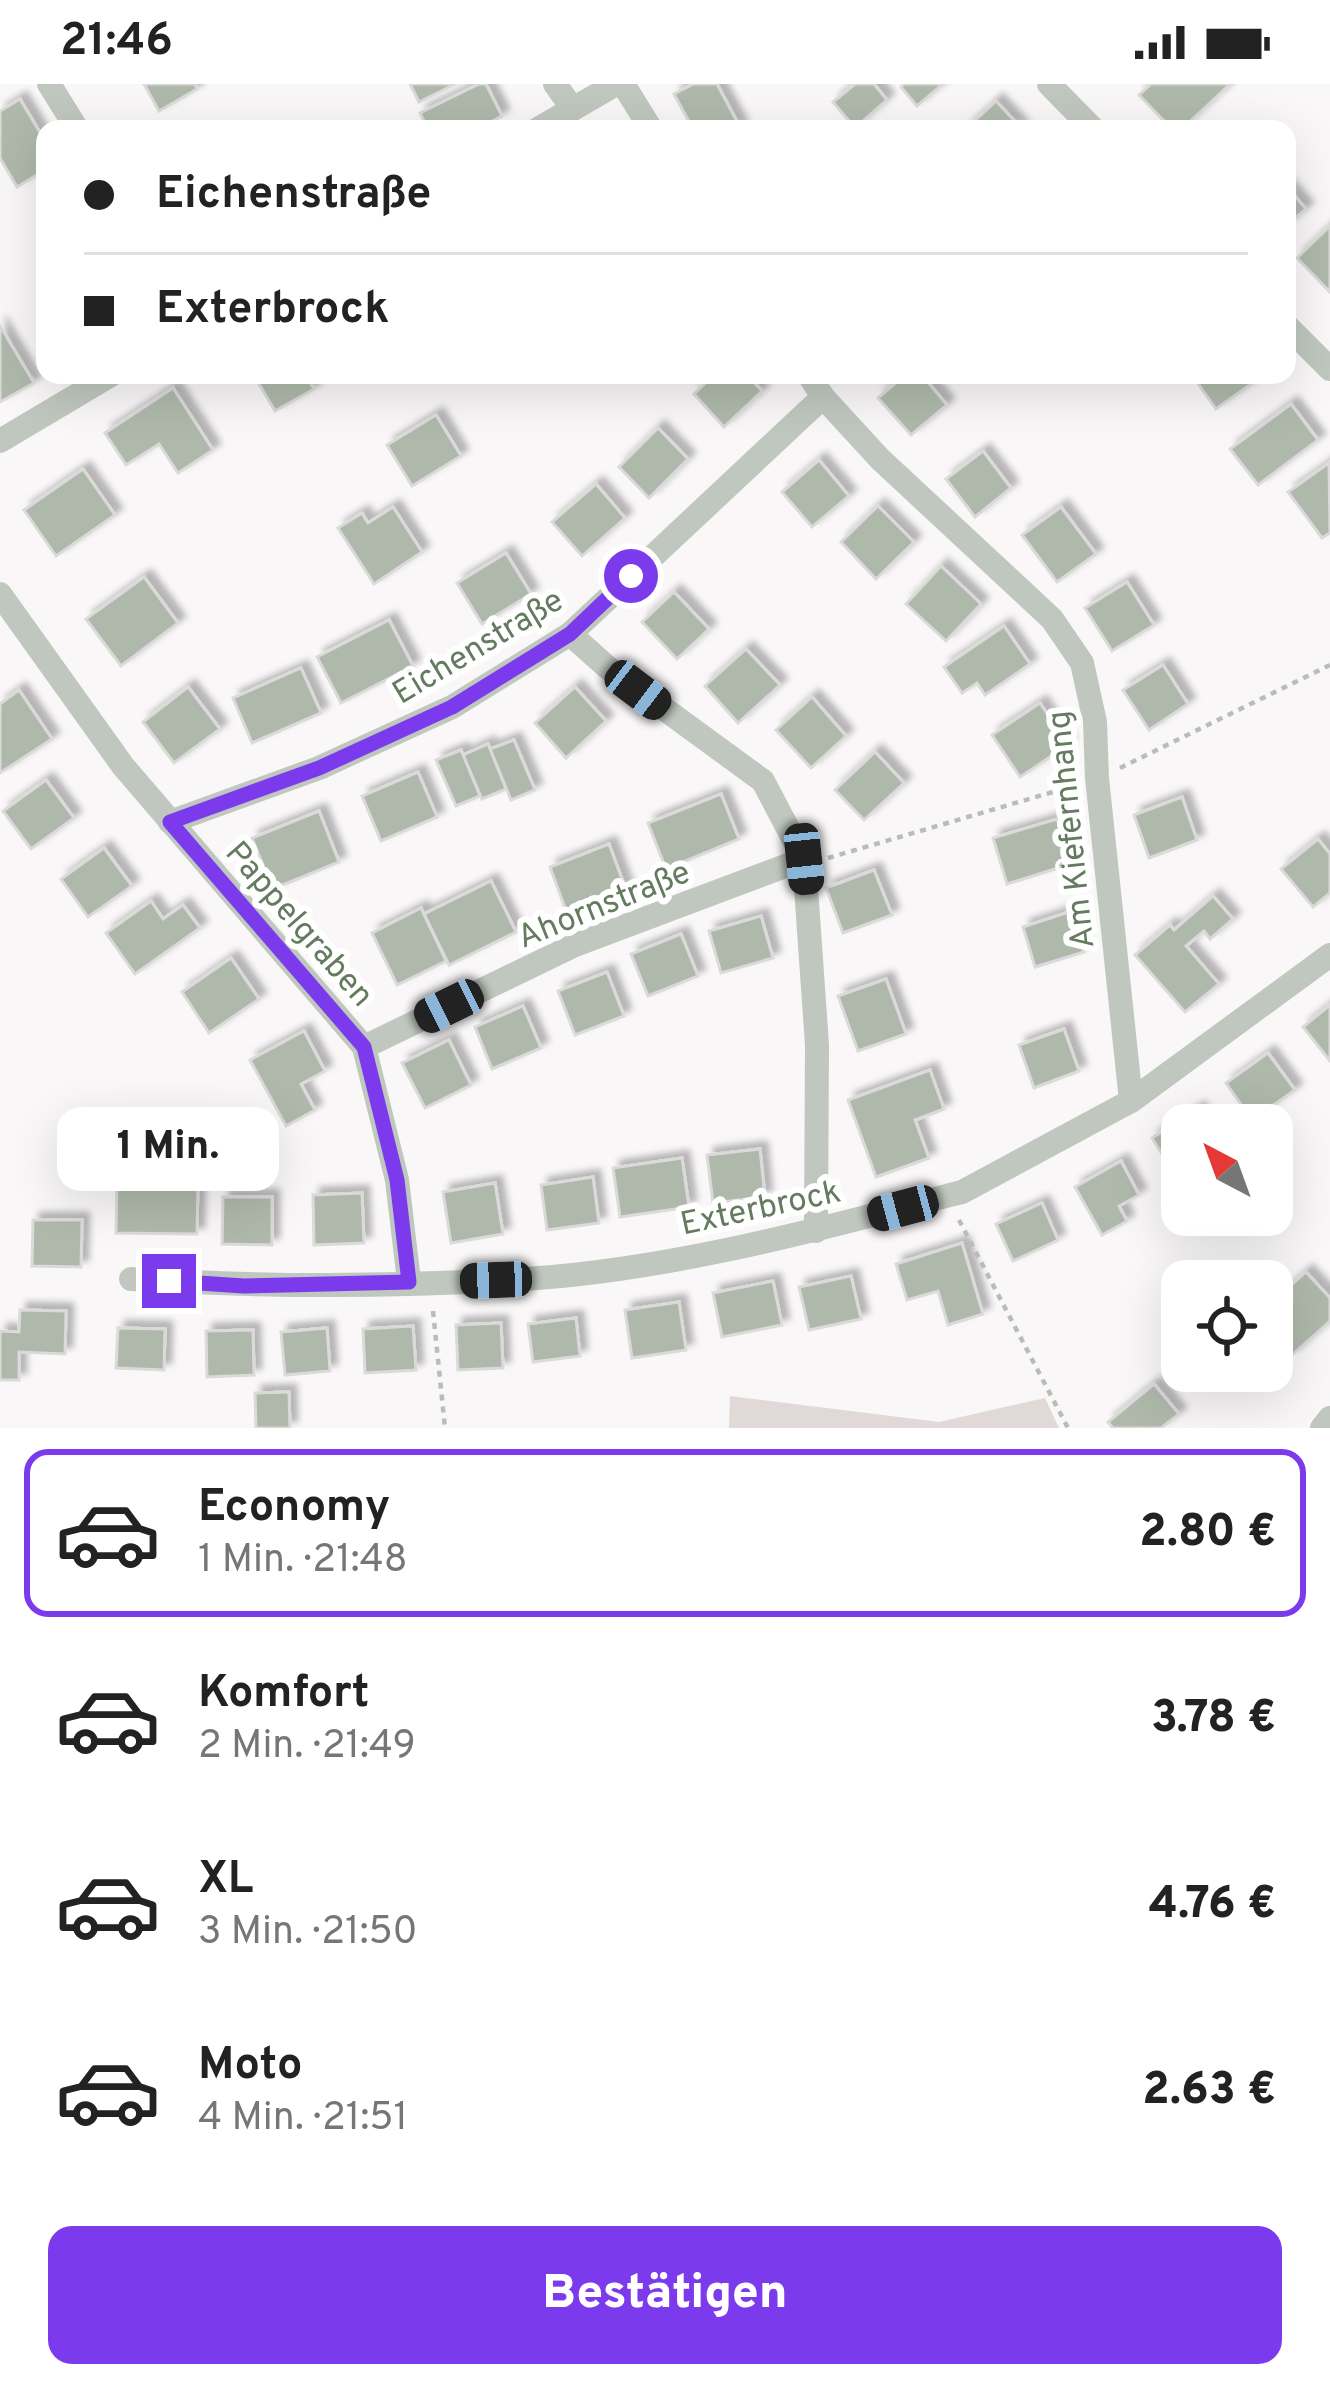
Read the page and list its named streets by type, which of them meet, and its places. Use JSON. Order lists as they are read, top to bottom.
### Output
{
  "streets": {
    "street": [
      "Eichenstraße",
      "Am Kiefernhang",
      "Ahornstraße",
      "Pappelgraben",
      "Exterbrock"
    ]
  },
  "crossings": [
    ["Eichenstraße", "Am Kiefernhang"],
    ["Eichenstraße", "Pappelgraben"],
    ["Am Kiefernhang", "Exterbrock"],
    ["Ahornstraße", "Pappelgraben"],
    ["Pappelgraben", "Exterbrock"]
  ],
  "north": "top left",
  "page": {
    "status": "21:46",
    "banner": ["Eichenstraße", "Exterbrock"],
    "bubble": "1 Min.",
    "list": [
      {
        "name": "Economy",
        "note": "1 Min. · 21:48",
        "value": "2.80 €"
      },
      {
        "name": "Komfort",
        "note": "2 Min. · 21:49",
        "value": "3.78 €"
      },
      {
        "name": "XL",
        "note": "3 Min. · 21:50",
        "value": "4.76 €"
      },
      {
        "name": "Moto",
        "note": "4 Min. · 21:51",
        "value": "2.63 €"
      }
    ],
    "buttons": "Bestätigen"
  }
}
